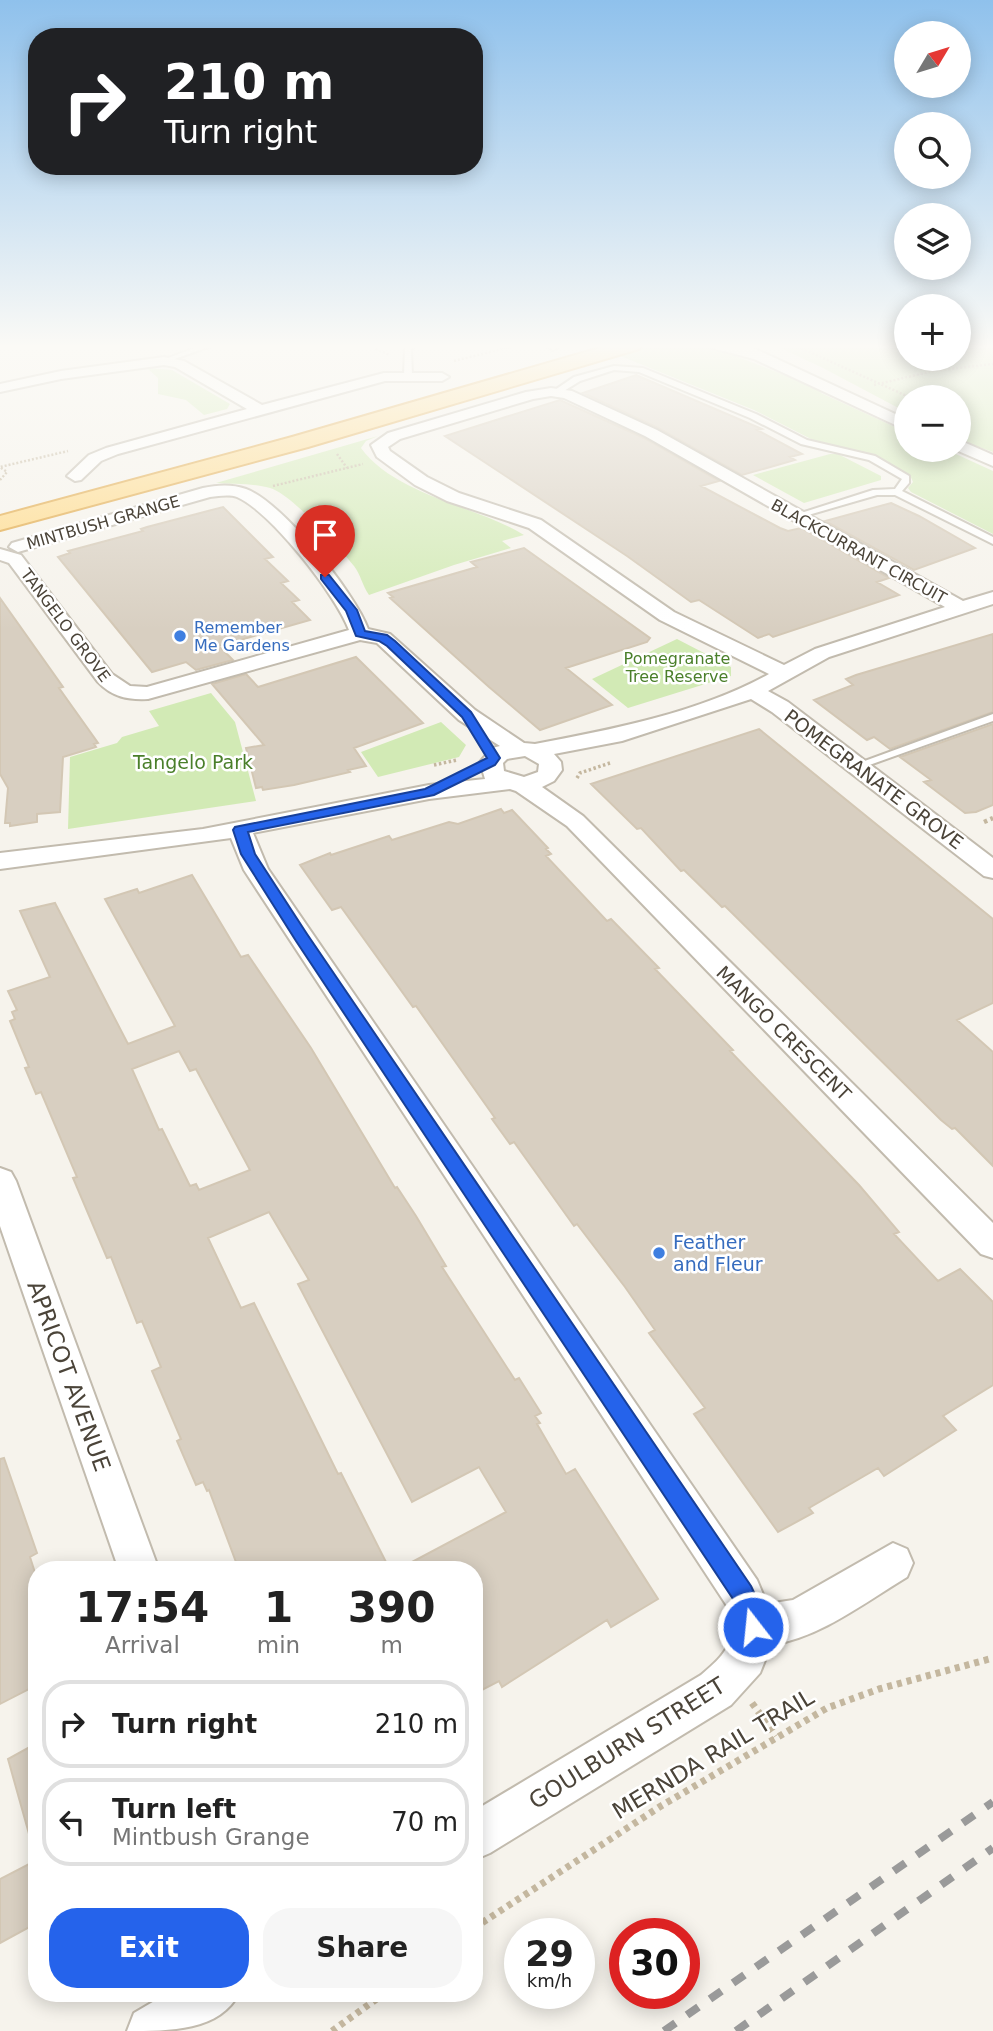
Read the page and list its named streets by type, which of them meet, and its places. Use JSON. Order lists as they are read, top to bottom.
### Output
{
  "streets": {
    "street": [
      "MINTBUSH GRANGE",
      "BLACKCURRANT CIRCUIT",
      "TANGELO GROVE",
      "POMEGRANATE GROVE",
      "MANGO CRESCENT",
      "APRICOT AVENUE",
      "GOULBURN STREET"
    ],
    "path": ["MERNDA RAIL TRAIL"]
  },
  "crossings": [
    ["MINTBUSH GRANGE", "TANGELO GROVE"]
  ],
  "parks": ["Pomegranate Tree Reserve", "Tangelo Park"],
  "places": ["Remember Me Gardens", "Feather and Fleur"],
  "north": "top right",
  "page": {
    "map_buttons": ["+", "−"],
    "turn": ["210 m", "Turn right"],
    "eta": [
      "17:54",
      "Arrival",
      "1",
      "min",
      "390",
      "m"
    ],
    "list": [
      {
        "name": "Turn right",
        "value": "210 m"
      },
      {
        "name": "Turn left",
        "note": "Mintbush Grange",
        "value": "70 m"
      }
    ],
    "buttons": ["Exit", "Share"],
    "speed": "29 km/h",
    "limit": "30"
  }
}
